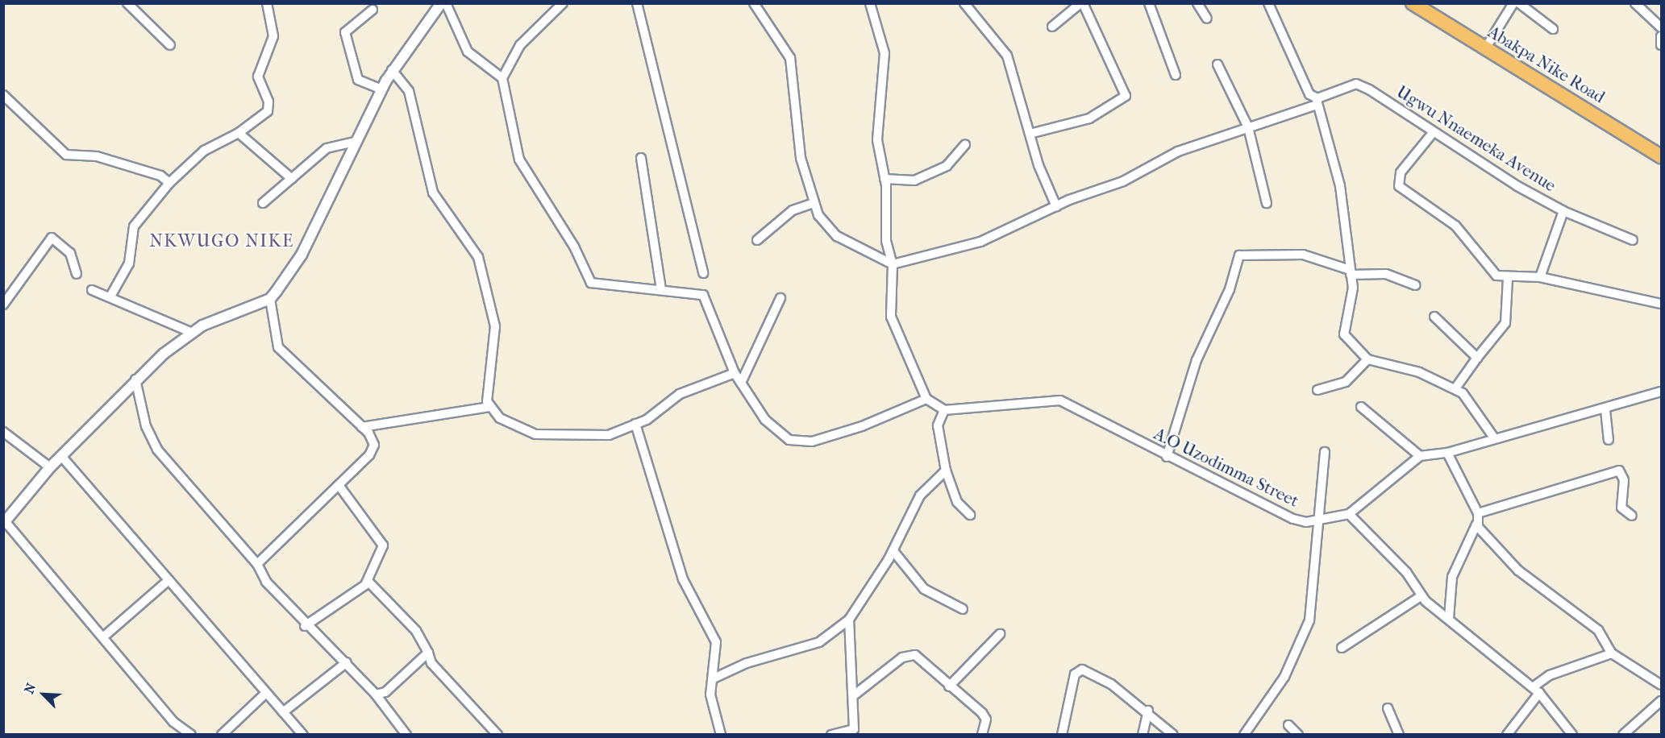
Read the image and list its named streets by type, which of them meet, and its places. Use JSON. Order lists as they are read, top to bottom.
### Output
{
  "streets": {
    "main road": ["Abakpa Nike Road"],
    "street": ["Ugwu Nnaemeka Avenue", "A.O Uzodimma Street"]
  },
  "districts": ["NKWUGO NIKE"],
  "north": "top left"
}
